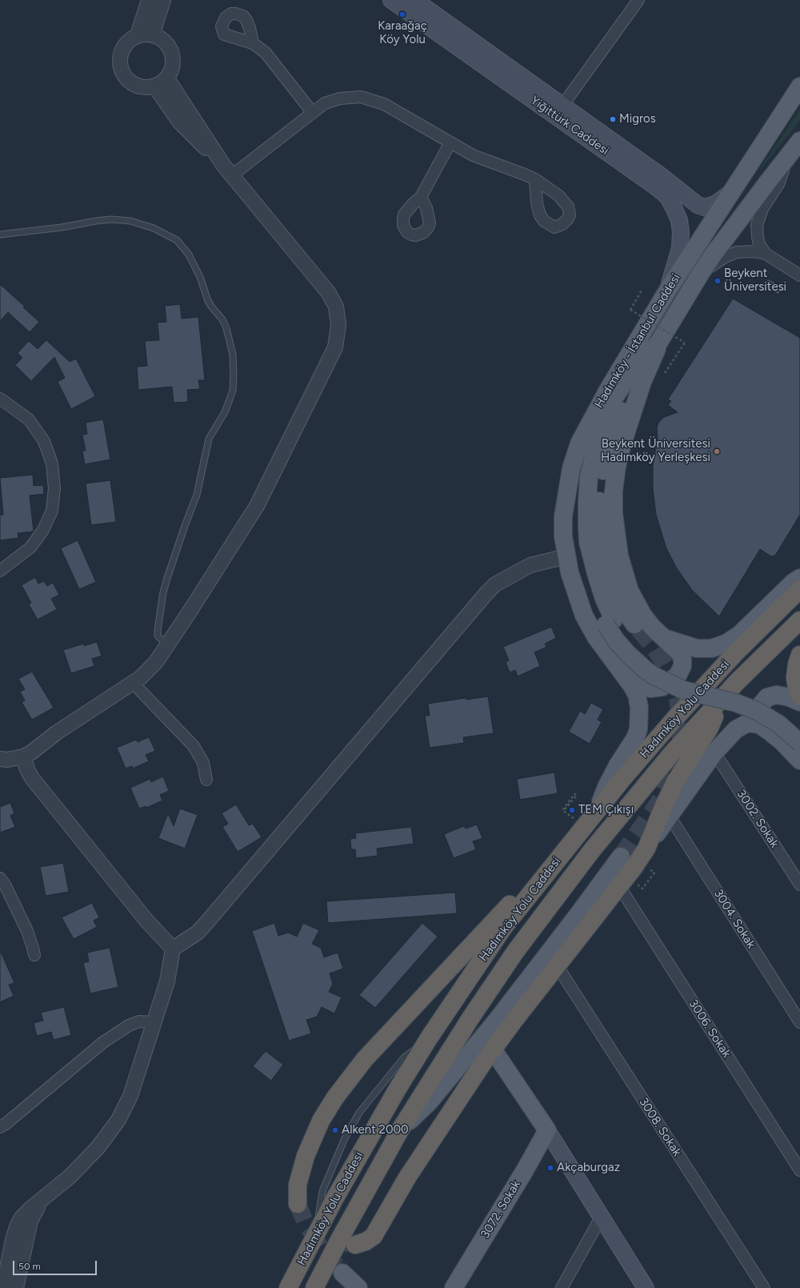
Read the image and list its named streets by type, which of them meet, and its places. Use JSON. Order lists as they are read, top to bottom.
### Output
{
  "streets": {
    "highway": ["Hadımköy Yolu Caddesi"],
    "main road": ["Yiğittürk Caddesi", "Hadımköy - İstanbul Caddesi", "3072. Sokak"],
    "street": [
      "3002. Sokak",
      "3004. Sokak",
      "3006. Sokak",
      "3008. Sokak"
    ]
  },
  "crossings": [
    ["Yiğittürk Caddesi", "Hadımköy - İstanbul Caddesi"]
  ],
  "places": [
    "Karaağaç Köy Yolu",
    "Migros",
    "Beykent Üniversitesi",
    "Beykent Üniversitesi Hadımköy Yerleşkesi",
    "TEM Çıkışı",
    "Alkent 2000",
    "Akçaburgaz"
  ],
  "scale_bar": "50 m"
}
